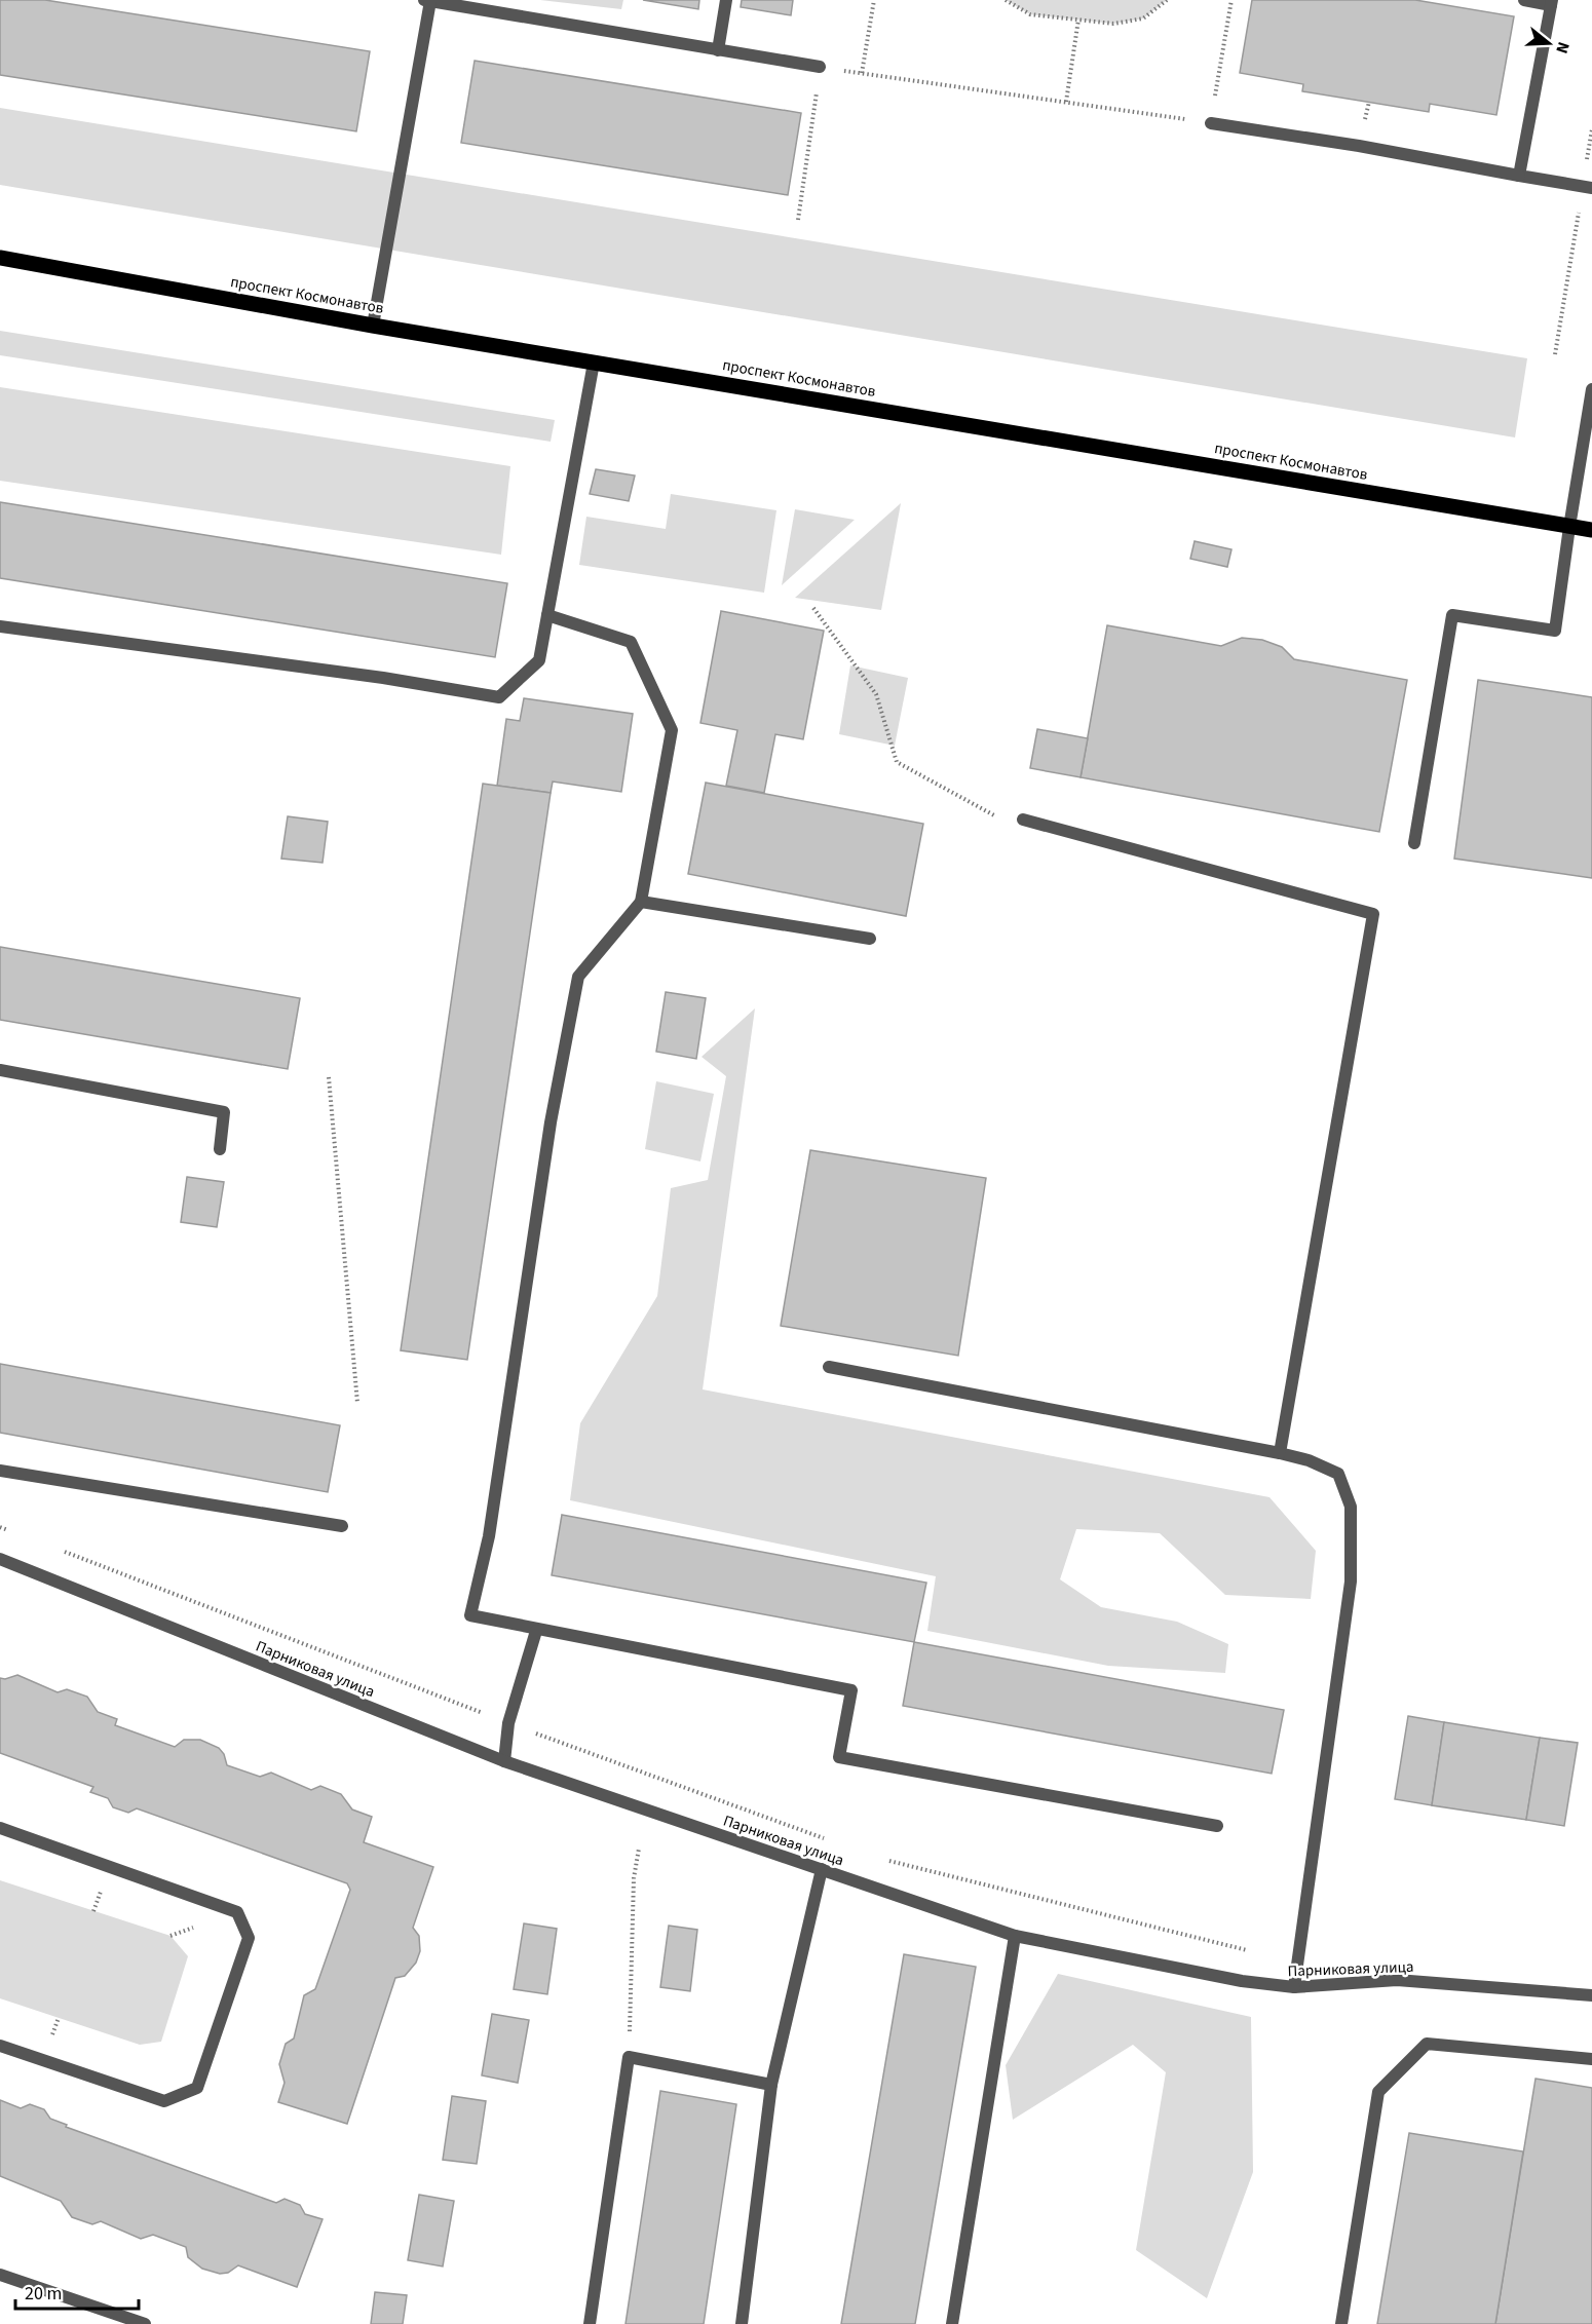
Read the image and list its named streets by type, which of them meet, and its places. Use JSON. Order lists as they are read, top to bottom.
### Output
{
  "streets": {
    "main road": ["проспект Космонавтов"],
    "street": ["Парниковая улица"]
  },
  "scale_bar": "20 m",
  "north": "right"
}
